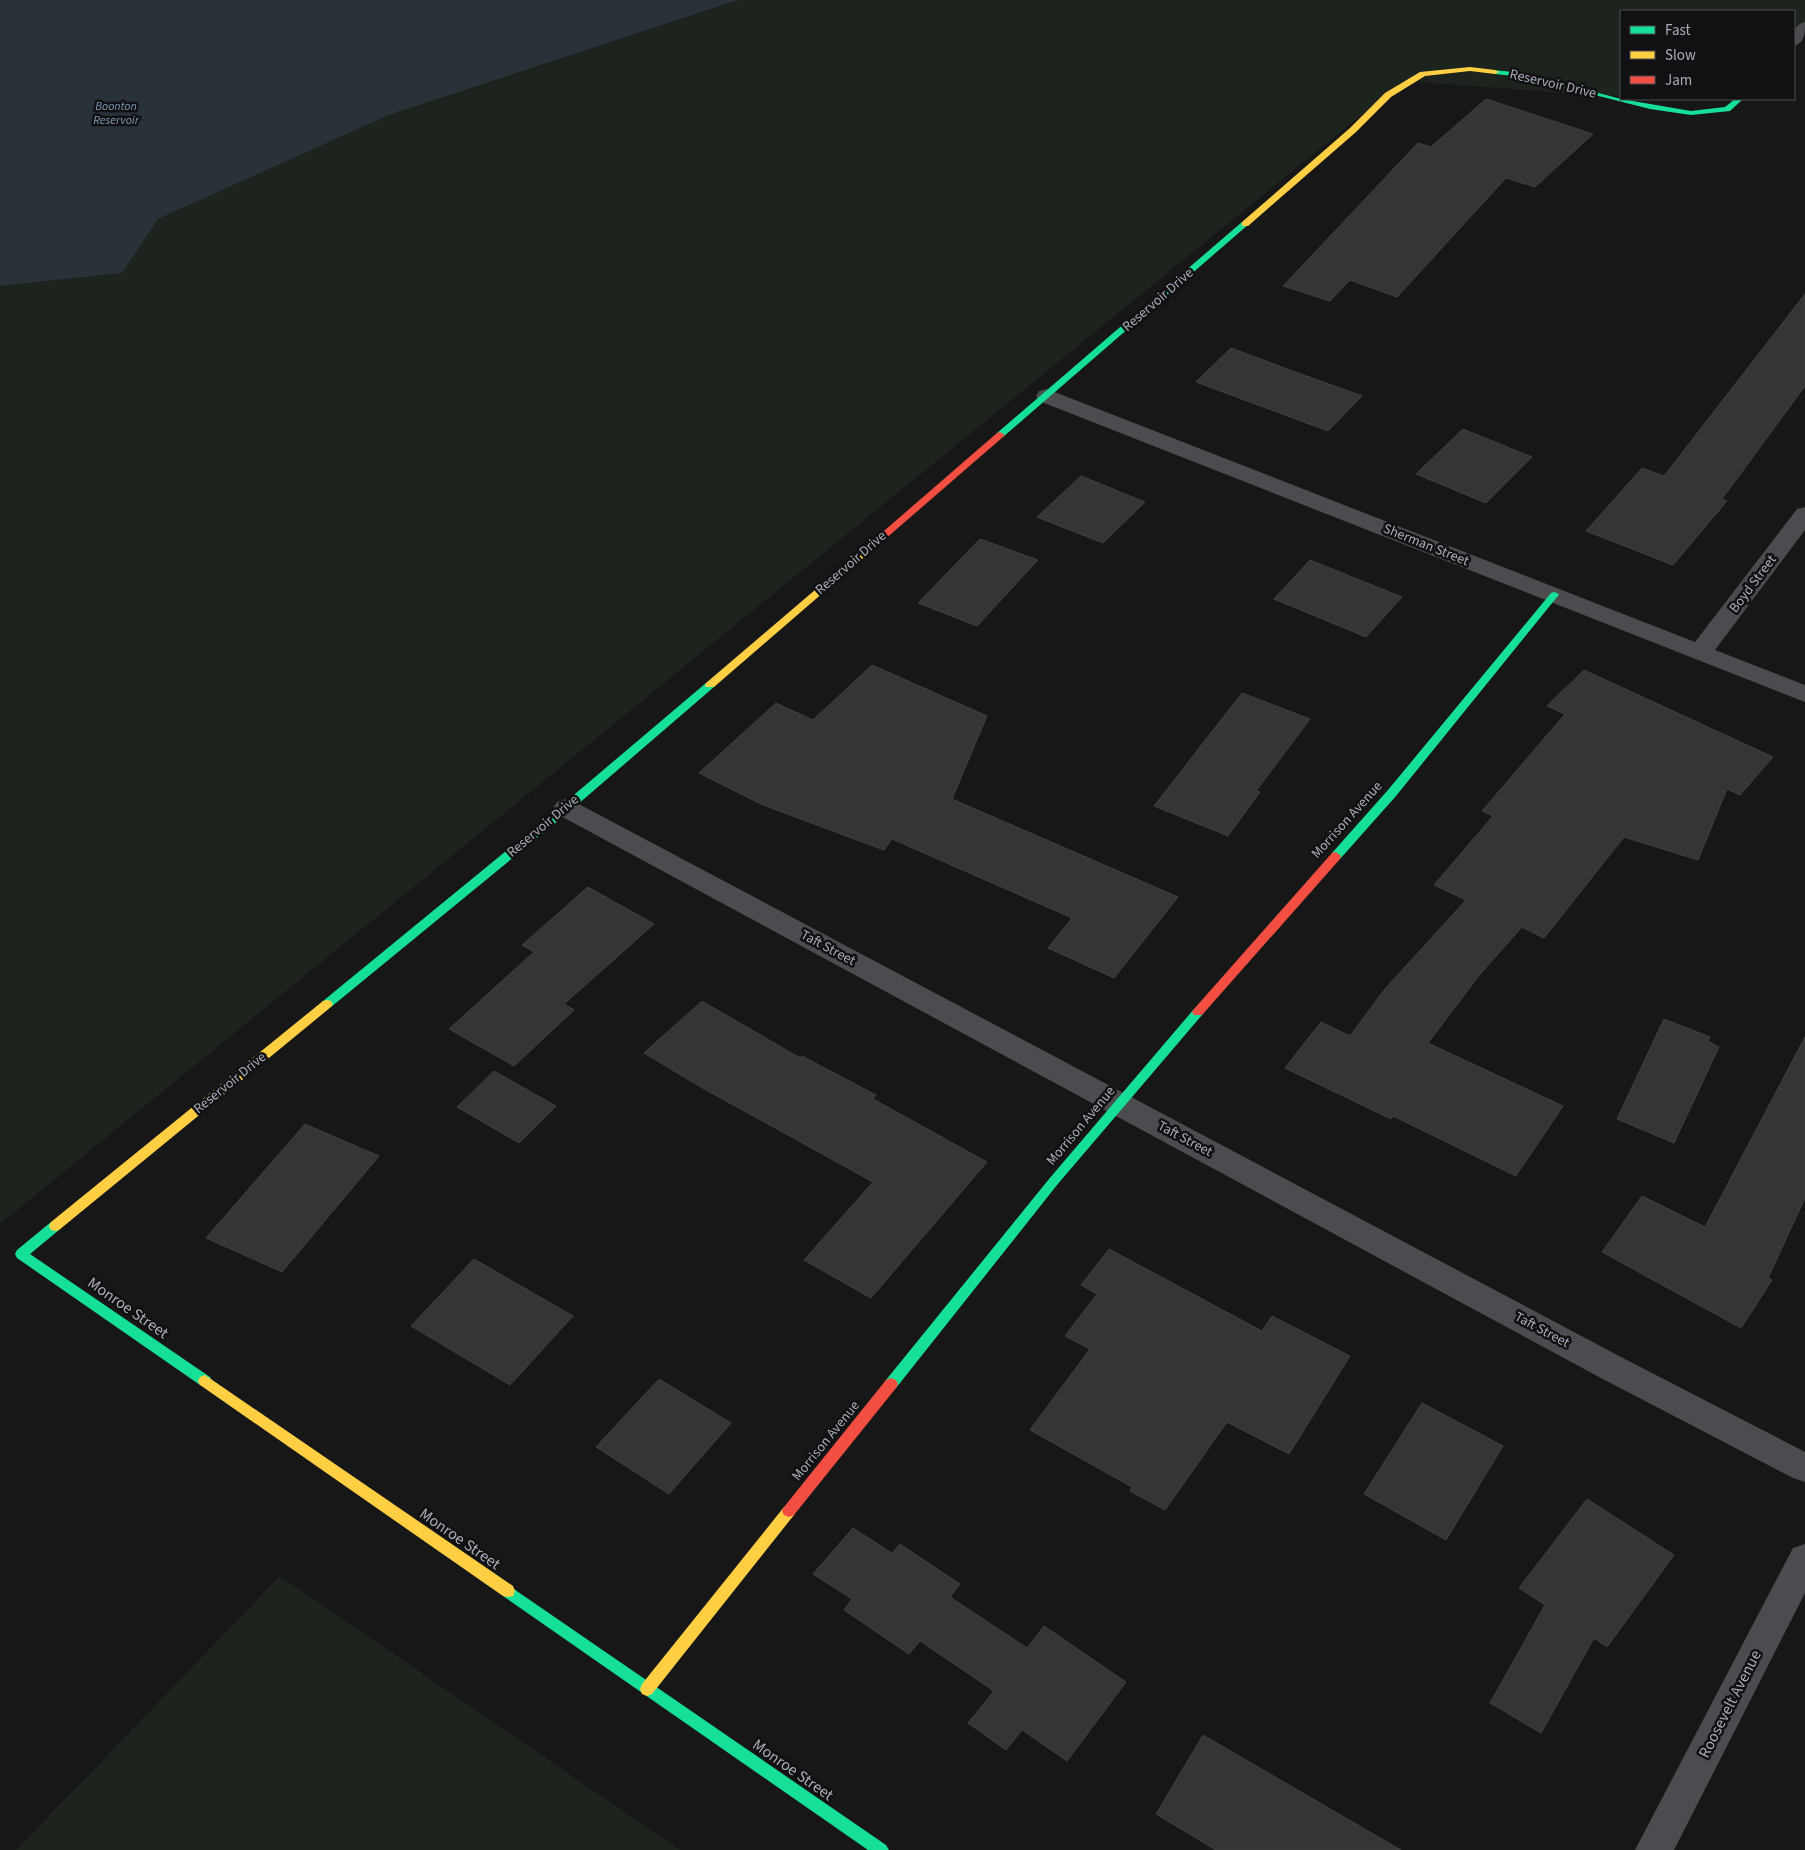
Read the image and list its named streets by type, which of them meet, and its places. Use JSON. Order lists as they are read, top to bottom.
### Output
{
  "streets": {
    "street": [
      "Reservoir Drive",
      "Sherman Street",
      "Boyd Street",
      "Morrison Avenue",
      "Taft Street",
      "Monroe Street",
      "Roosevelt Avenue"
    ]
  },
  "crossings": [
    ["Reservoir Drive", "Sherman Street"],
    ["Reservoir Drive", "Taft Street"],
    ["Reservoir Drive", "Monroe Street"],
    ["Sherman Street", "Boyd Street"],
    ["Sherman Street", "Morrison Avenue"],
    ["Morrison Avenue", "Taft Street"],
    ["Morrison Avenue", "Monroe Street"]
  ],
  "water": ["Boonton Reservoir"],
  "legend": ["Fast", "Slow", "Jam"]
}
